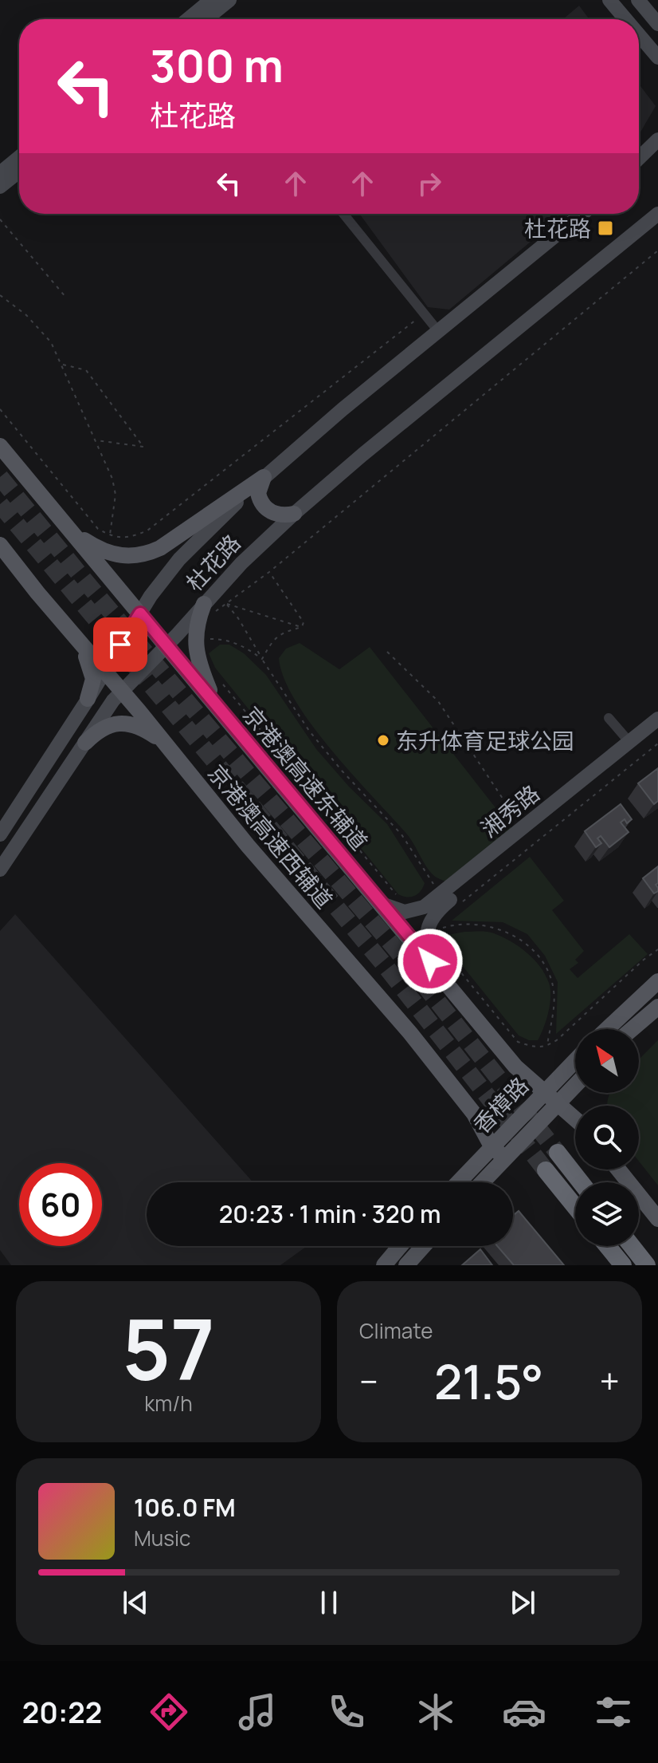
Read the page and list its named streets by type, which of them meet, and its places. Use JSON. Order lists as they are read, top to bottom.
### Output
{
  "streets": {
    "main road": ["京港澳高速东辅道", "京港澳高速西辅道", "香樟路"],
    "street": ["杜花路", "湘秀路"]
  },
  "crossings": [
    ["杜花路", "京港澳高速东辅道"],
    ["杜花路", "京港澳高速西辅道"],
    ["京港澳高速东辅道", "湘秀路"],
    ["京港澳高速东辅道", "香樟路"],
    ["京港澳高速西辅道", "香樟路"]
  ],
  "places": {
    "transit": ["杜花路"],
    "other": ["东升体育足球公园"]
  },
  "north": "top left",
  "page": {
    "turn": ["300 m", "杜花路"],
    "limit": "60",
    "trip": "20:23 · 1 min · 320 m",
    "tile": [
      ["57", "km/h"],
      "Climate"
    ],
    "heat": ["−", "21.5°", "+"],
    "song": ["106.0 FM", "Music"],
    "tabs": "20:22"
  }
}
